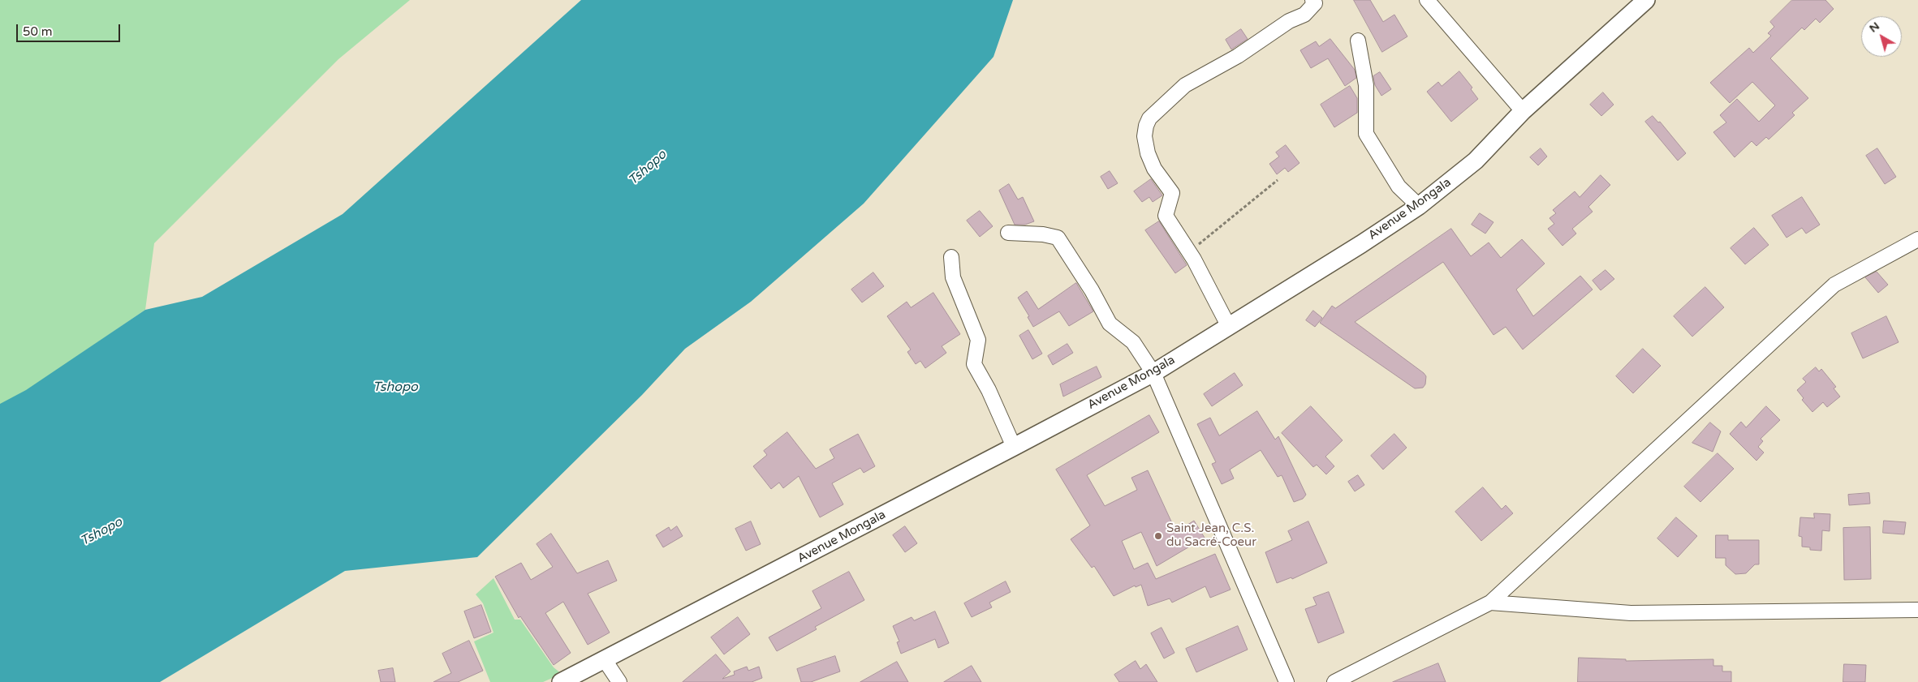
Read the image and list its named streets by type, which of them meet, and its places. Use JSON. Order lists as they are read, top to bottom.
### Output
{
  "streets": {
    "street": ["Avenue Mongala"]
  },
  "water": ["Tshopo"],
  "places": ["Saint Jean, C.S. du Sacré-Coeur"],
  "scale_bar": "50 m",
  "north": "top left"
}
